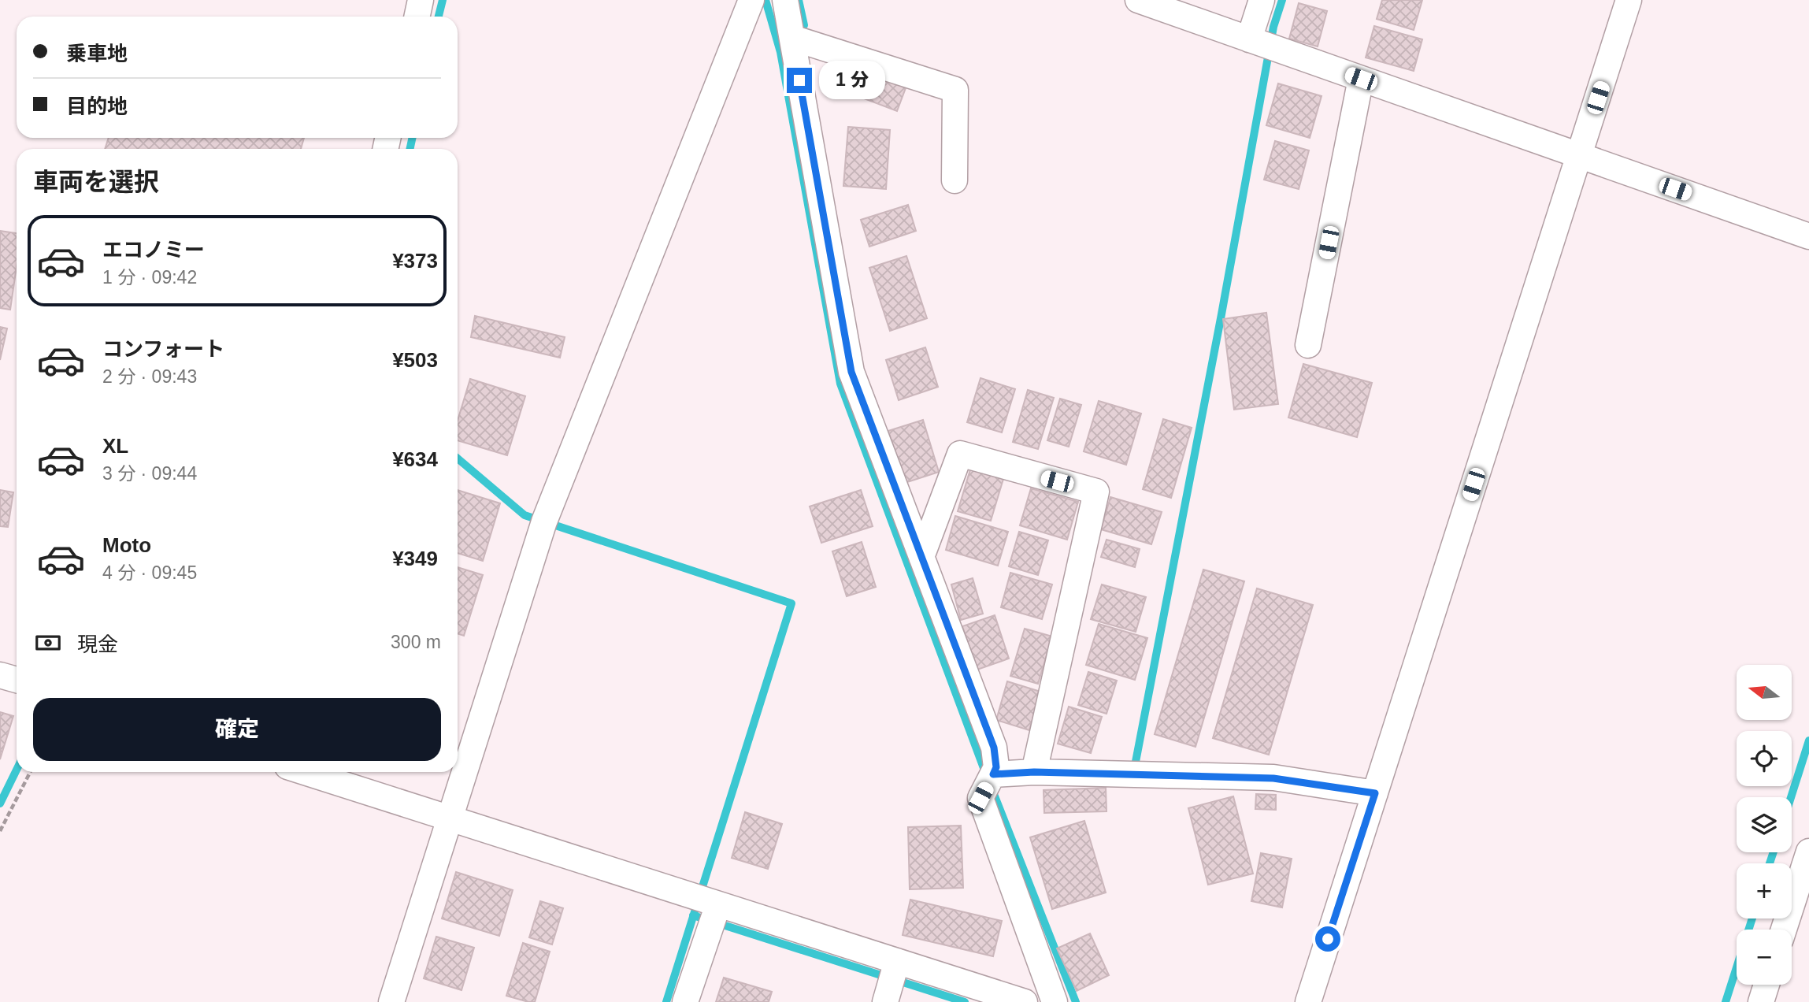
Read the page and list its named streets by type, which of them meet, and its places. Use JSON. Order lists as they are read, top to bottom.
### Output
{
  "north": "left",
  "page": {
    "banner": ["乗車地", "目的地"],
    "bubble": "1 分",
    "heading": "車両を選択",
    "list": [
      {
        "name": "エコノミー",
        "note": "1 分 · 09:42",
        "value": "¥373"
      },
      {
        "name": "コンフォート",
        "note": "2 分 · 09:43",
        "value": "¥503"
      },
      {
        "name": "XL",
        "note": "3 分 · 09:44",
        "value": "¥634"
      },
      {
        "name": "Moto",
        "note": "4 分 · 09:45",
        "value": "¥349"
      }
    ],
    "pay": ["現金", "300 m"],
    "map_buttons": ["+", "−"],
    "buttons": "確定"
  }
}
